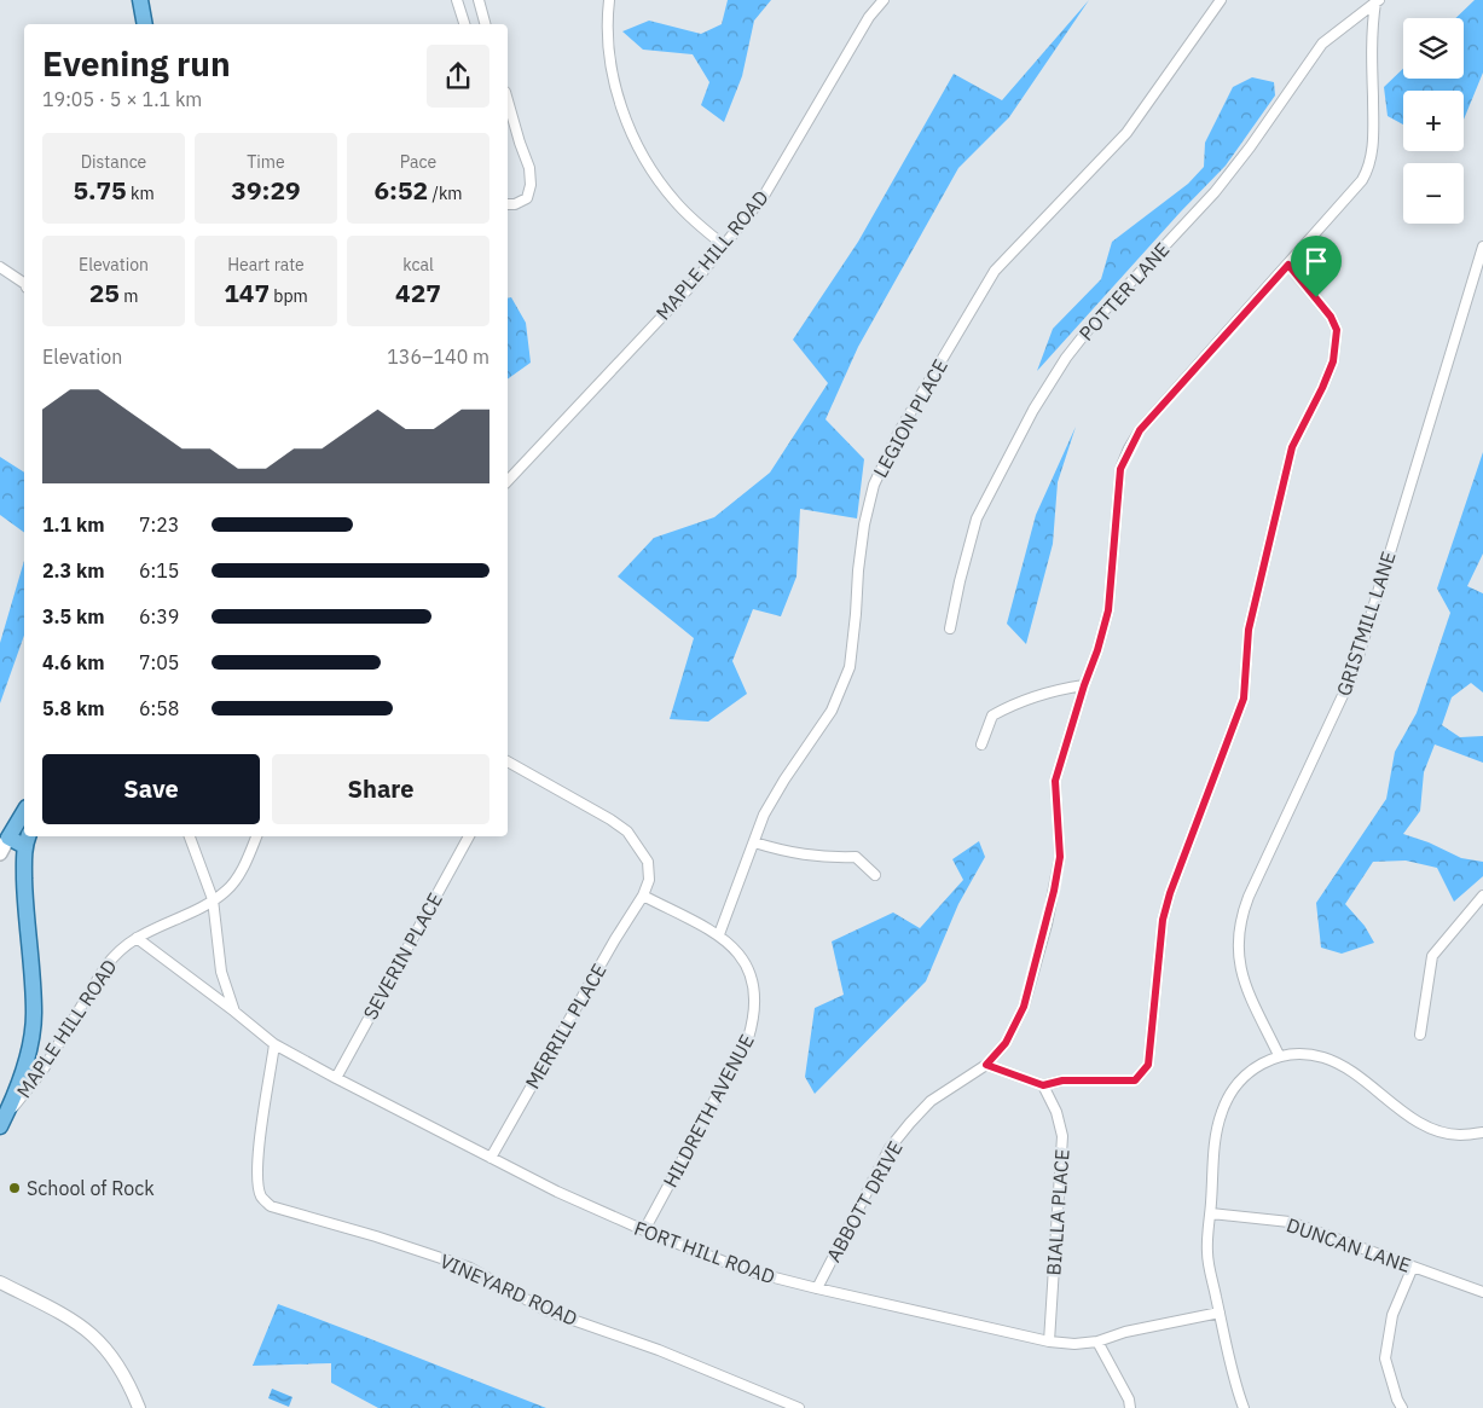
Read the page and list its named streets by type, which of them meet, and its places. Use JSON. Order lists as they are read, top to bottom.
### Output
{
  "streets": {
    "street": [
      "MAPLE HILL ROAD",
      "POTTER LANE",
      "LEGION PLACE",
      "GRISTMILL LANE",
      "SEVERIN PLACE",
      "MERRILL PLACE",
      "HILDRETH AVENUE",
      "ABBOTT DRIVE",
      "BIALLA PLACE",
      "DUNCAN LANE",
      "FORT HILL ROAD",
      "VINEYARD ROAD"
    ]
  },
  "crossings": [
    ["MAPLE HILL ROAD", "FORT HILL ROAD"],
    ["POTTER LANE", "ABBOTT DRIVE"],
    ["LEGION PLACE", "HILDRETH AVENUE"],
    ["SEVERIN PLACE", "FORT HILL ROAD"],
    ["MERRILL PLACE", "HILDRETH AVENUE"],
    ["MERRILL PLACE", "FORT HILL ROAD"],
    ["HILDRETH AVENUE", "FORT HILL ROAD"],
    ["ABBOTT DRIVE", "FORT HILL ROAD"],
    ["BIALLA PLACE", "FORT HILL ROAD"],
    ["FORT HILL ROAD", "VINEYARD ROAD"]
  ],
  "places": ["School of Rock"],
  "page": {
    "map_buttons": ["+", "−"],
    "heading": ["Evening run", "19:05 · 5 × 1.1 km"],
    "stats": [
      ["Distance", "5.75 km"],
      ["Time", "39:29"],
      ["Pace", "6:52 /km"],
      ["Elevation", "25 m"],
      ["Heart rate", "147 bpm"],
      ["kcal", "427"]
    ],
    "chart": ["Elevation", "136–140 m"],
    "list": [
      {
        "name": "1.1 km",
        "note": "7:23"
      },
      {
        "name": "2.3 km",
        "note": "6:15"
      },
      {
        "name": "3.5 km",
        "note": "6:39"
      },
      {
        "name": "4.6 km",
        "note": "7:05"
      },
      {
        "name": "5.8 km",
        "note": "6:58"
      }
    ],
    "buttons": ["Save", "Share"]
  }
}
